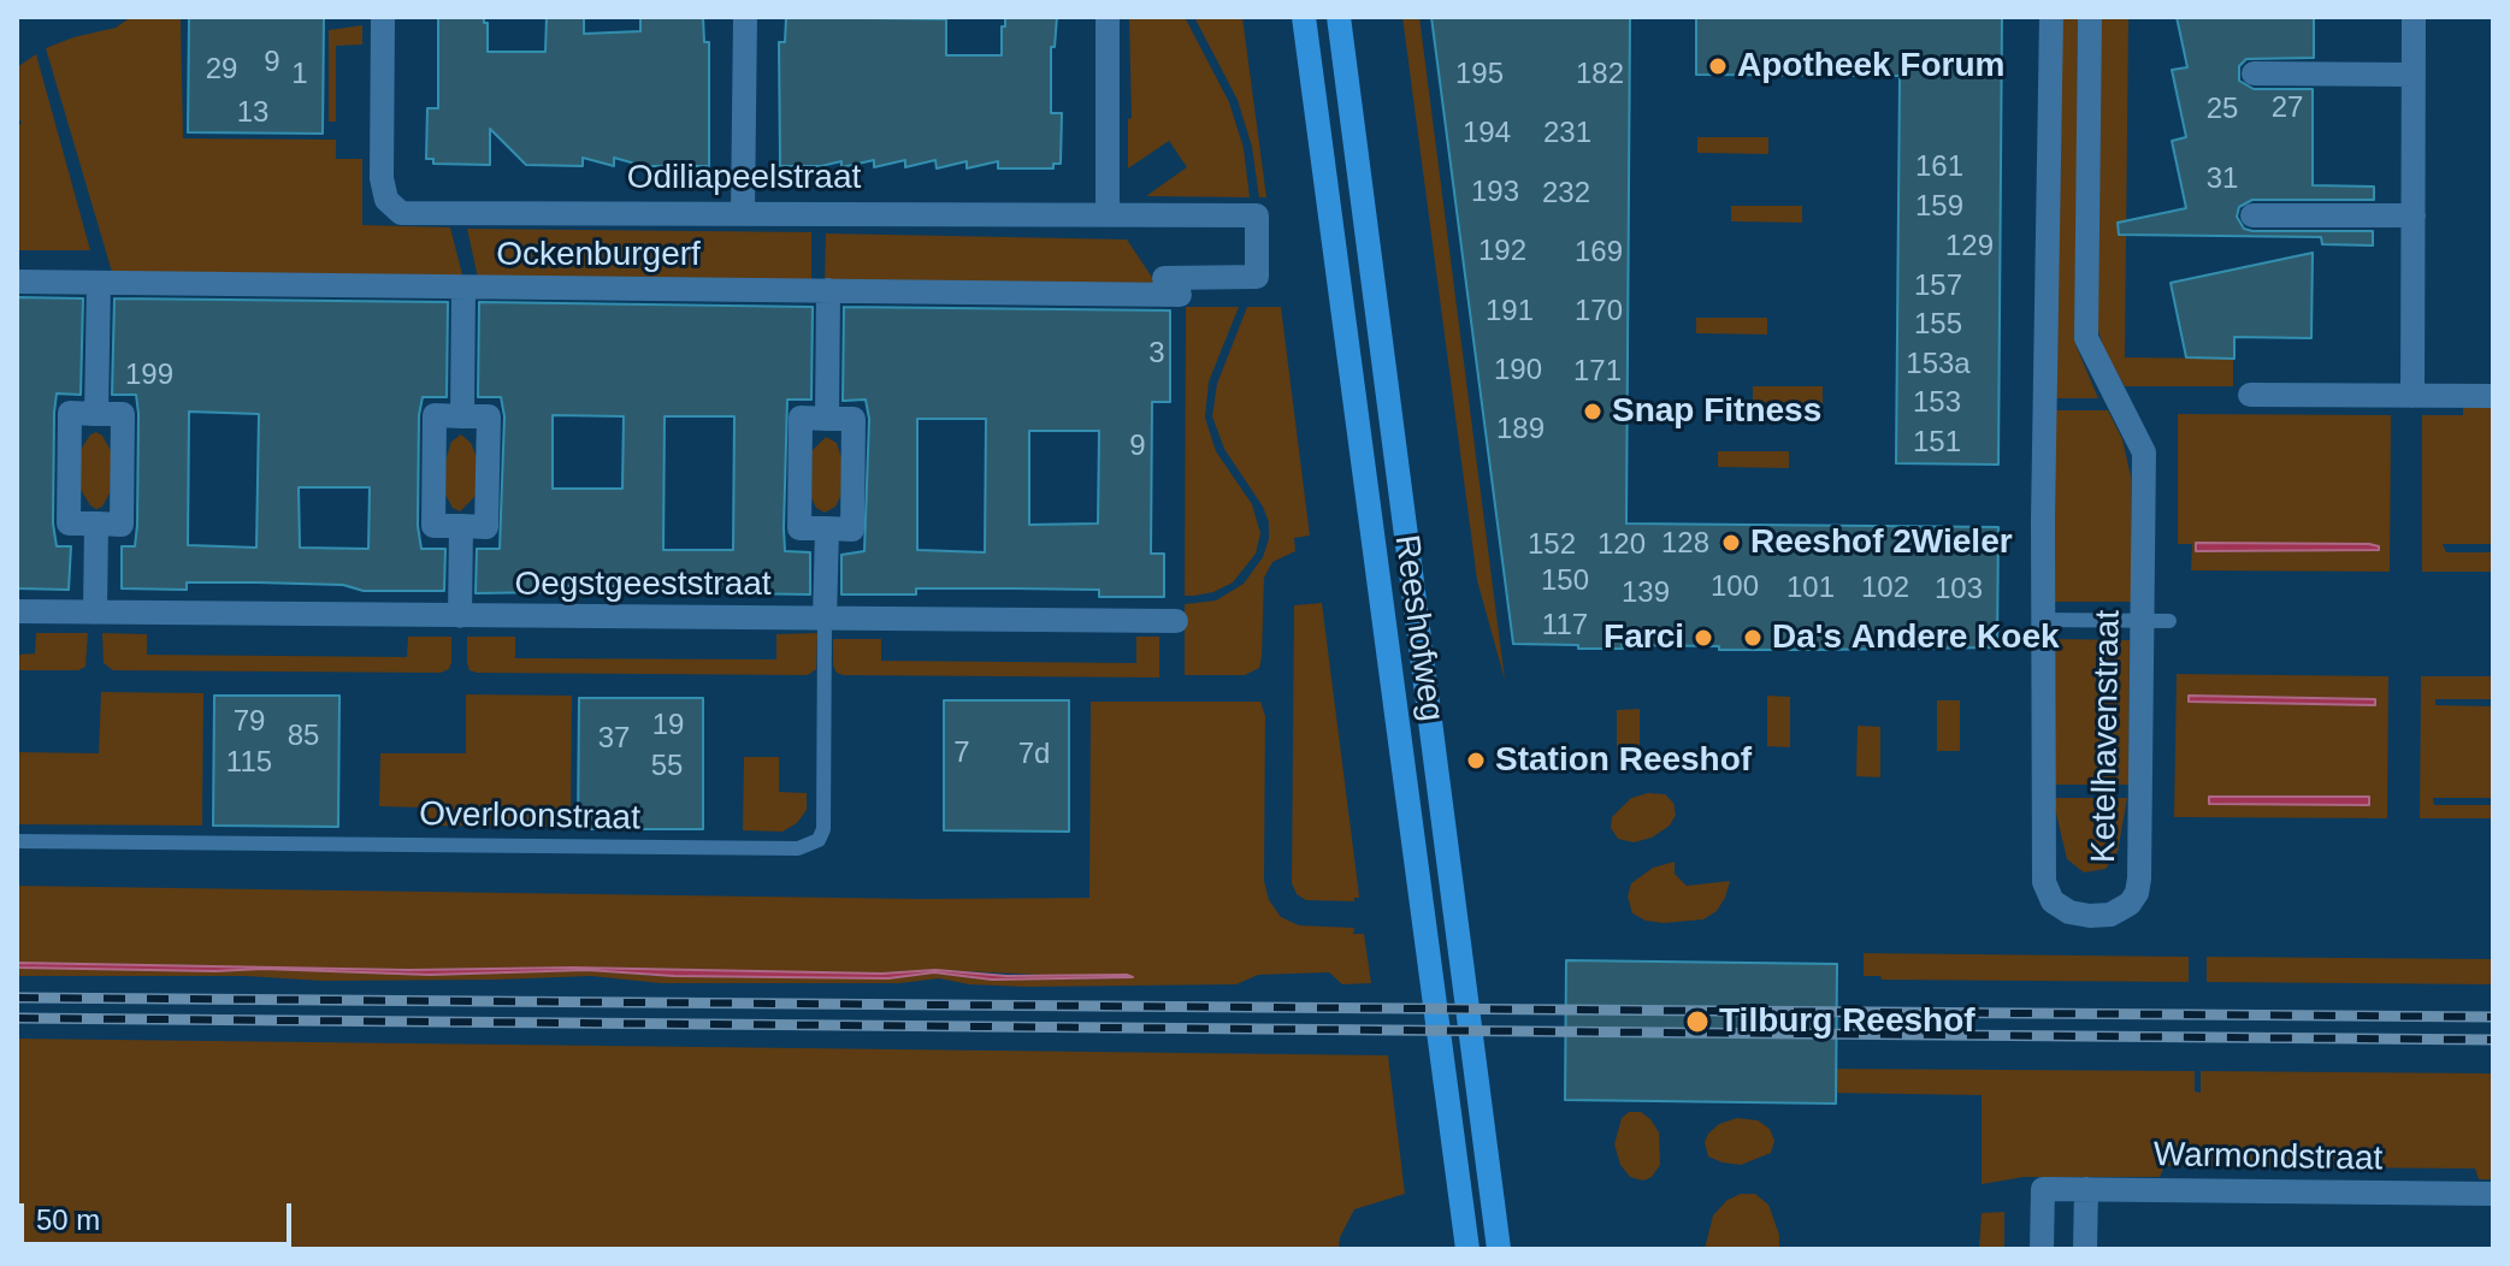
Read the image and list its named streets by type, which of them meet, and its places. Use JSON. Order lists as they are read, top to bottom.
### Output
{
  "streets": {
    "street": [
      "Odiliapeelstraat",
      "Ockenburgerf",
      "Oegstgeeststraat",
      "Reeshofweg",
      "Ketelhavenstraat",
      "Warmondstraat"
    ],
    "lane": ["Overloonstraat"]
  },
  "crossings": [
    ["Odiliapeelstraat", "Ockenburgerf"],
    ["Oegstgeeststraat", "Overloonstraat"]
  ],
  "places": [
    "Apotheek Forum",
    "Snap Fitness",
    "Reeshof 2Wieler",
    "Farci",
    "Da's Andere Koek",
    "Station Reeshof",
    "Tilburg Reeshof"
  ],
  "house_numbers": [
    "9",
    "29",
    "1",
    "195",
    "182",
    "27",
    "25",
    "13",
    "194",
    "231",
    "161",
    "31",
    "193",
    "232",
    "159",
    "129",
    "192",
    "169",
    "157",
    "191",
    "170",
    "155",
    "3",
    "153a",
    "190",
    "171",
    "199",
    "153",
    "189",
    "151",
    "9",
    "128",
    "152",
    "120",
    "150",
    "100",
    "101",
    "102",
    "103",
    "139",
    "117",
    "79",
    "19",
    "85",
    "37",
    "7",
    "7d",
    "115",
    "55"
  ],
  "scale_bar": "50 m"
}
